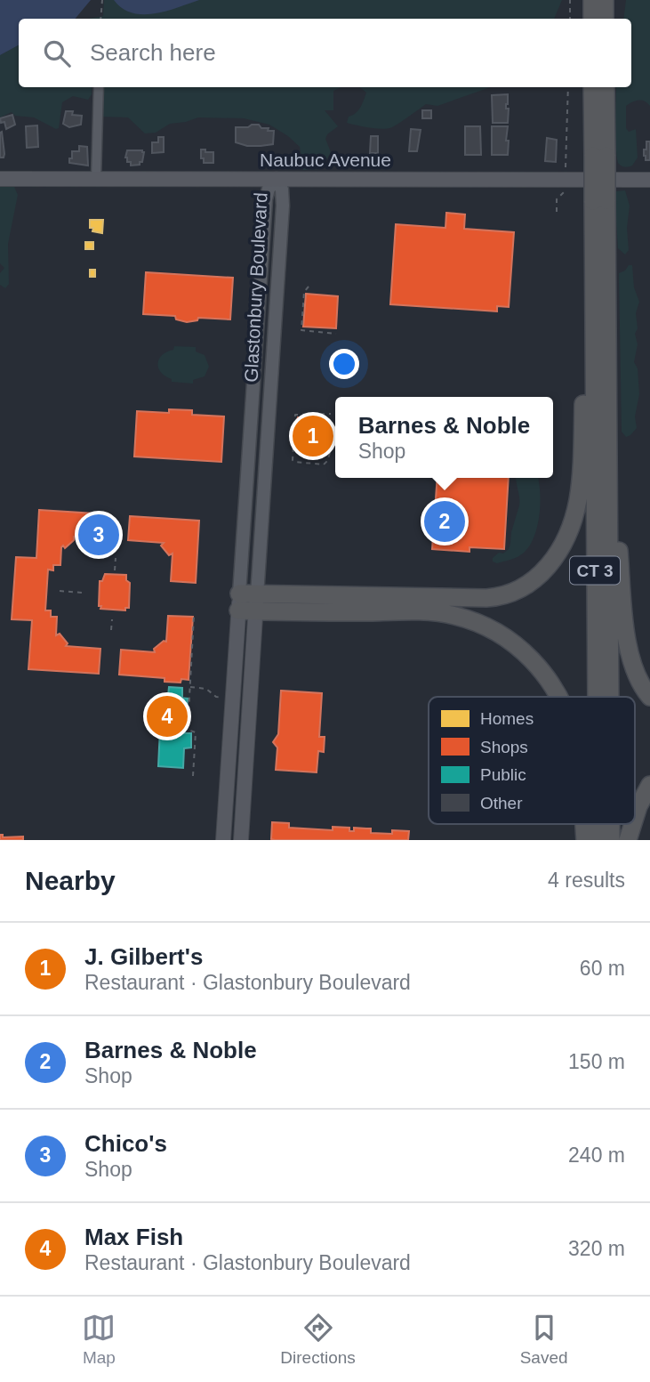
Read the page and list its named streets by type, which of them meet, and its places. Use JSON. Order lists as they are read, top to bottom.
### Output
{
  "streets": {
    "highway": ["CT 3"],
    "main road": ["Naubuc Avenue", "Glastonbury Boulevard"]
  },
  "crossings": [
    ["Naubuc Avenue", "Glastonbury Boulevard"]
  ],
  "legend": [
    "Homes",
    "Shops",
    "Public",
    "Other"
  ],
  "page": {
    "search": "Search here",
    "popup": ["Barnes & Noble", "Shop"],
    "pins": [
      "1",
      "2",
      "3",
      "4"
    ],
    "heading": ["Nearby", "4 results"],
    "list": [
      {
        "mark": "1",
        "name": "J. Gilbert's",
        "note": "Restaurant · Glastonbury Boulevard",
        "value": "60 m"
      },
      {
        "mark": "2",
        "name": "Barnes & Noble",
        "note": "Shop",
        "value": "150 m"
      },
      {
        "mark": "3",
        "name": "Chico's",
        "note": "Shop",
        "value": "240 m"
      },
      {
        "mark": "4",
        "name": "Max Fish",
        "note": "Restaurant · Glastonbury Boulevard",
        "value": "320 m"
      }
    ],
    "nav": ["Map", "Directions", "Saved"]
  }
}
